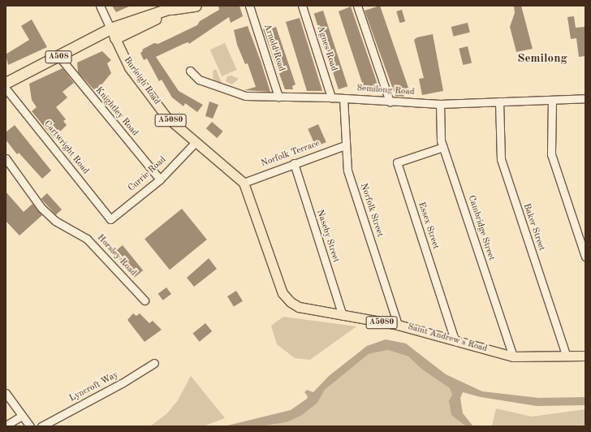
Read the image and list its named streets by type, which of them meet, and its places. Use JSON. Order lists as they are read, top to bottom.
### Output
{
  "streets": {
    "highway": ["A508"],
    "main road": ["Burleigh Road", "A5080", "Saint Andrew's Road"],
    "street": [
      "Arnold Road",
      "Agnes Road",
      "Semilong Road",
      "Knightley Road",
      "Cartwright Road",
      "Norfolk Terrace",
      "Currie Road",
      "Norfolk Street",
      "Essex Street",
      "Baker Street",
      "Cambridge Street",
      "Naseby Street",
      "Horsley Road",
      "Lyncroft Way"
    ]
  },
  "crossings": [
    ["Arnold Road", "Semilong Road"],
    ["Agnes Road", "Semilong Road"],
    ["A508", "Burleigh Road"],
    ["A508", "Knightley Road"],
    ["Burleigh Road", "Norfolk Terrace"],
    ["Burleigh Road", "Currie Road"],
    ["Burleigh Road", "Saint Andrew's Road"],
    ["Semilong Road", "Norfolk Street"],
    ["Semilong Road", "Baker Street"],
    ["Semilong Road", "Cambridge Street"],
    ["Knightley Road", "Currie Road"],
    ["Cartwright Road", "Currie Road"],
    ["Norfolk Terrace", "Norfolk Street"],
    ["Norfolk Terrace", "Naseby Street"],
    ["Norfolk Street", "Saint Andrew's Road"],
    ["Essex Street", "Cambridge Street"],
    ["Essex Street", "Saint Andrew's Road"],
    ["Baker Street", "Saint Andrew's Road"],
    ["Cambridge Street", "Saint Andrew's Road"],
    ["Naseby Street", "Saint Andrew's Road"]
  ],
  "districts": ["Semilong"]
}
